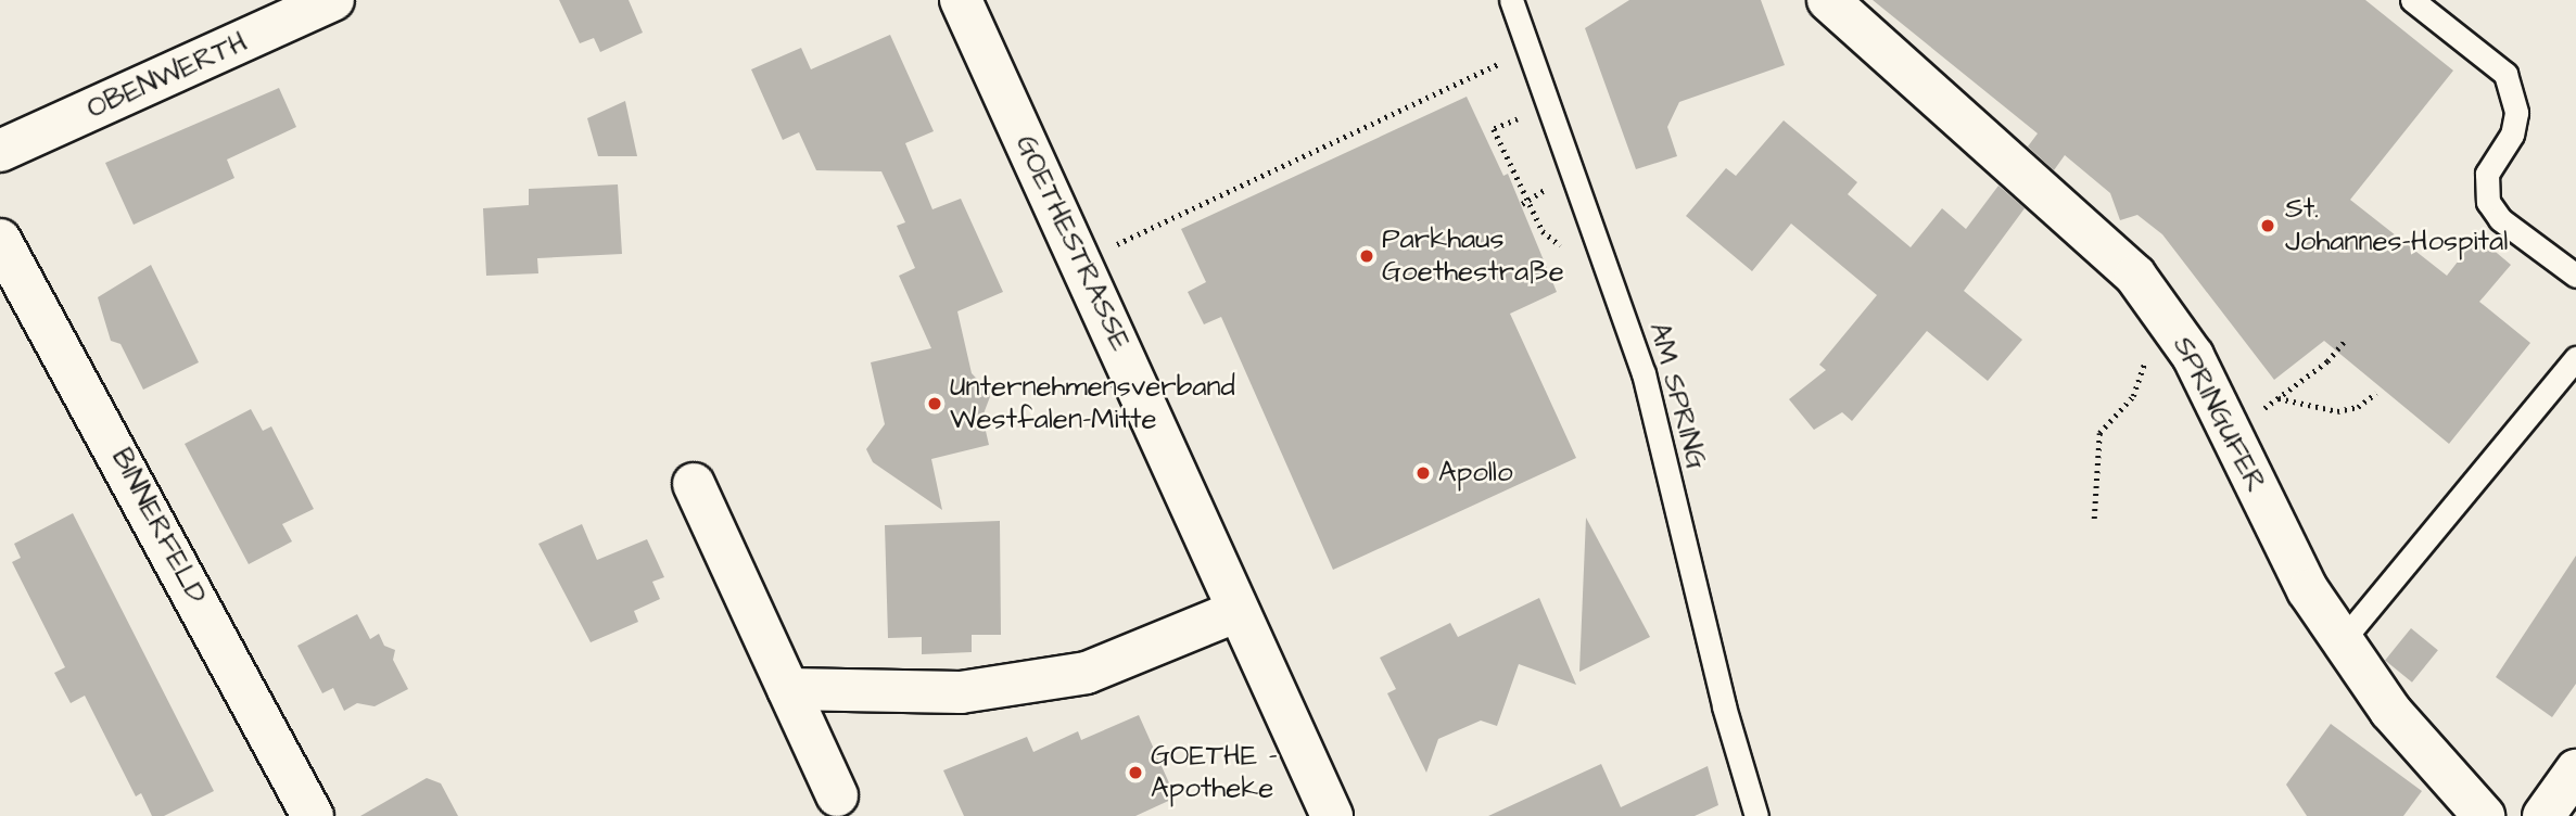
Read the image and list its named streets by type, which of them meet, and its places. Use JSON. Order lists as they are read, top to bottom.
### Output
{
  "streets": {
    "street": [
      "OBENWERTH",
      "GOETHESTRASSE",
      "SPRINGUFER",
      "BINNERFELD"
    ],
    "lane": ["AM SPRING"]
  },
  "places": [
    "St. Johannes-Hospital",
    "Parkhaus Goethestraße",
    "Unternehmensverband Westfalen-Mitte",
    "Apollo",
    "GOETHE - Apotheke"
  ]
}
